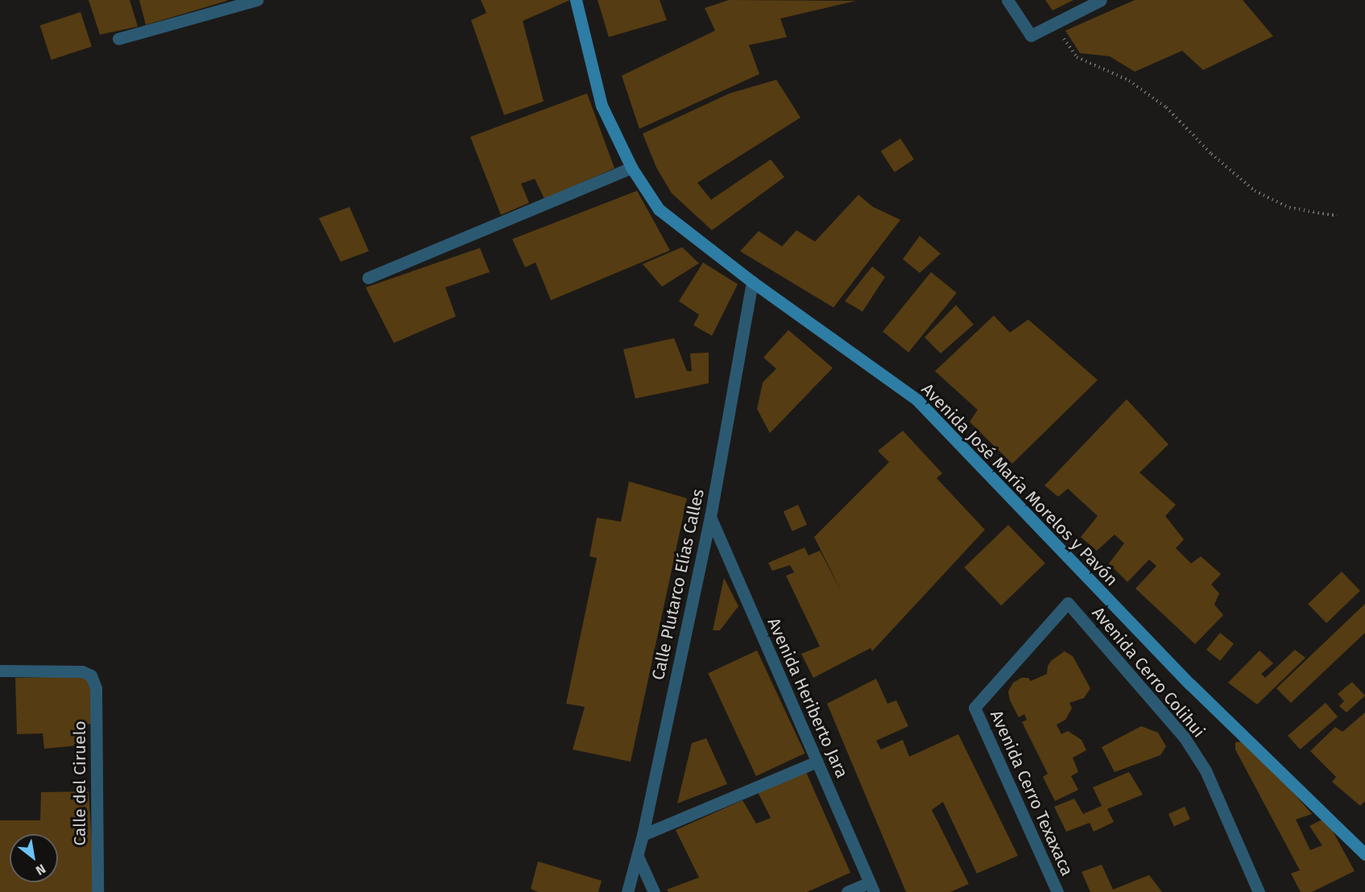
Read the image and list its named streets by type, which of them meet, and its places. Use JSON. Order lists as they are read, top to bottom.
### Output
{
  "streets": {
    "main road": ["Avenida José María Morelos y Pavón"],
    "street": [
      "Calle Plutarco Elías Calles",
      "Avenida Cerro Colihui",
      "Avenida Heriberto Jara",
      "Calle del Ciruelo",
      "Avenida Cerro Texaxaca"
    ]
  },
  "crossings": [
    ["Avenida José María Morelos y Pavón", "Calle Plutarco Elías Calles"],
    ["Calle Plutarco Elías Calles", "Avenida Heriberto Jara"],
    ["Avenida Cerro Colihui", "Avenida Cerro Texaxaca"]
  ],
  "north": "bottom right"
}
